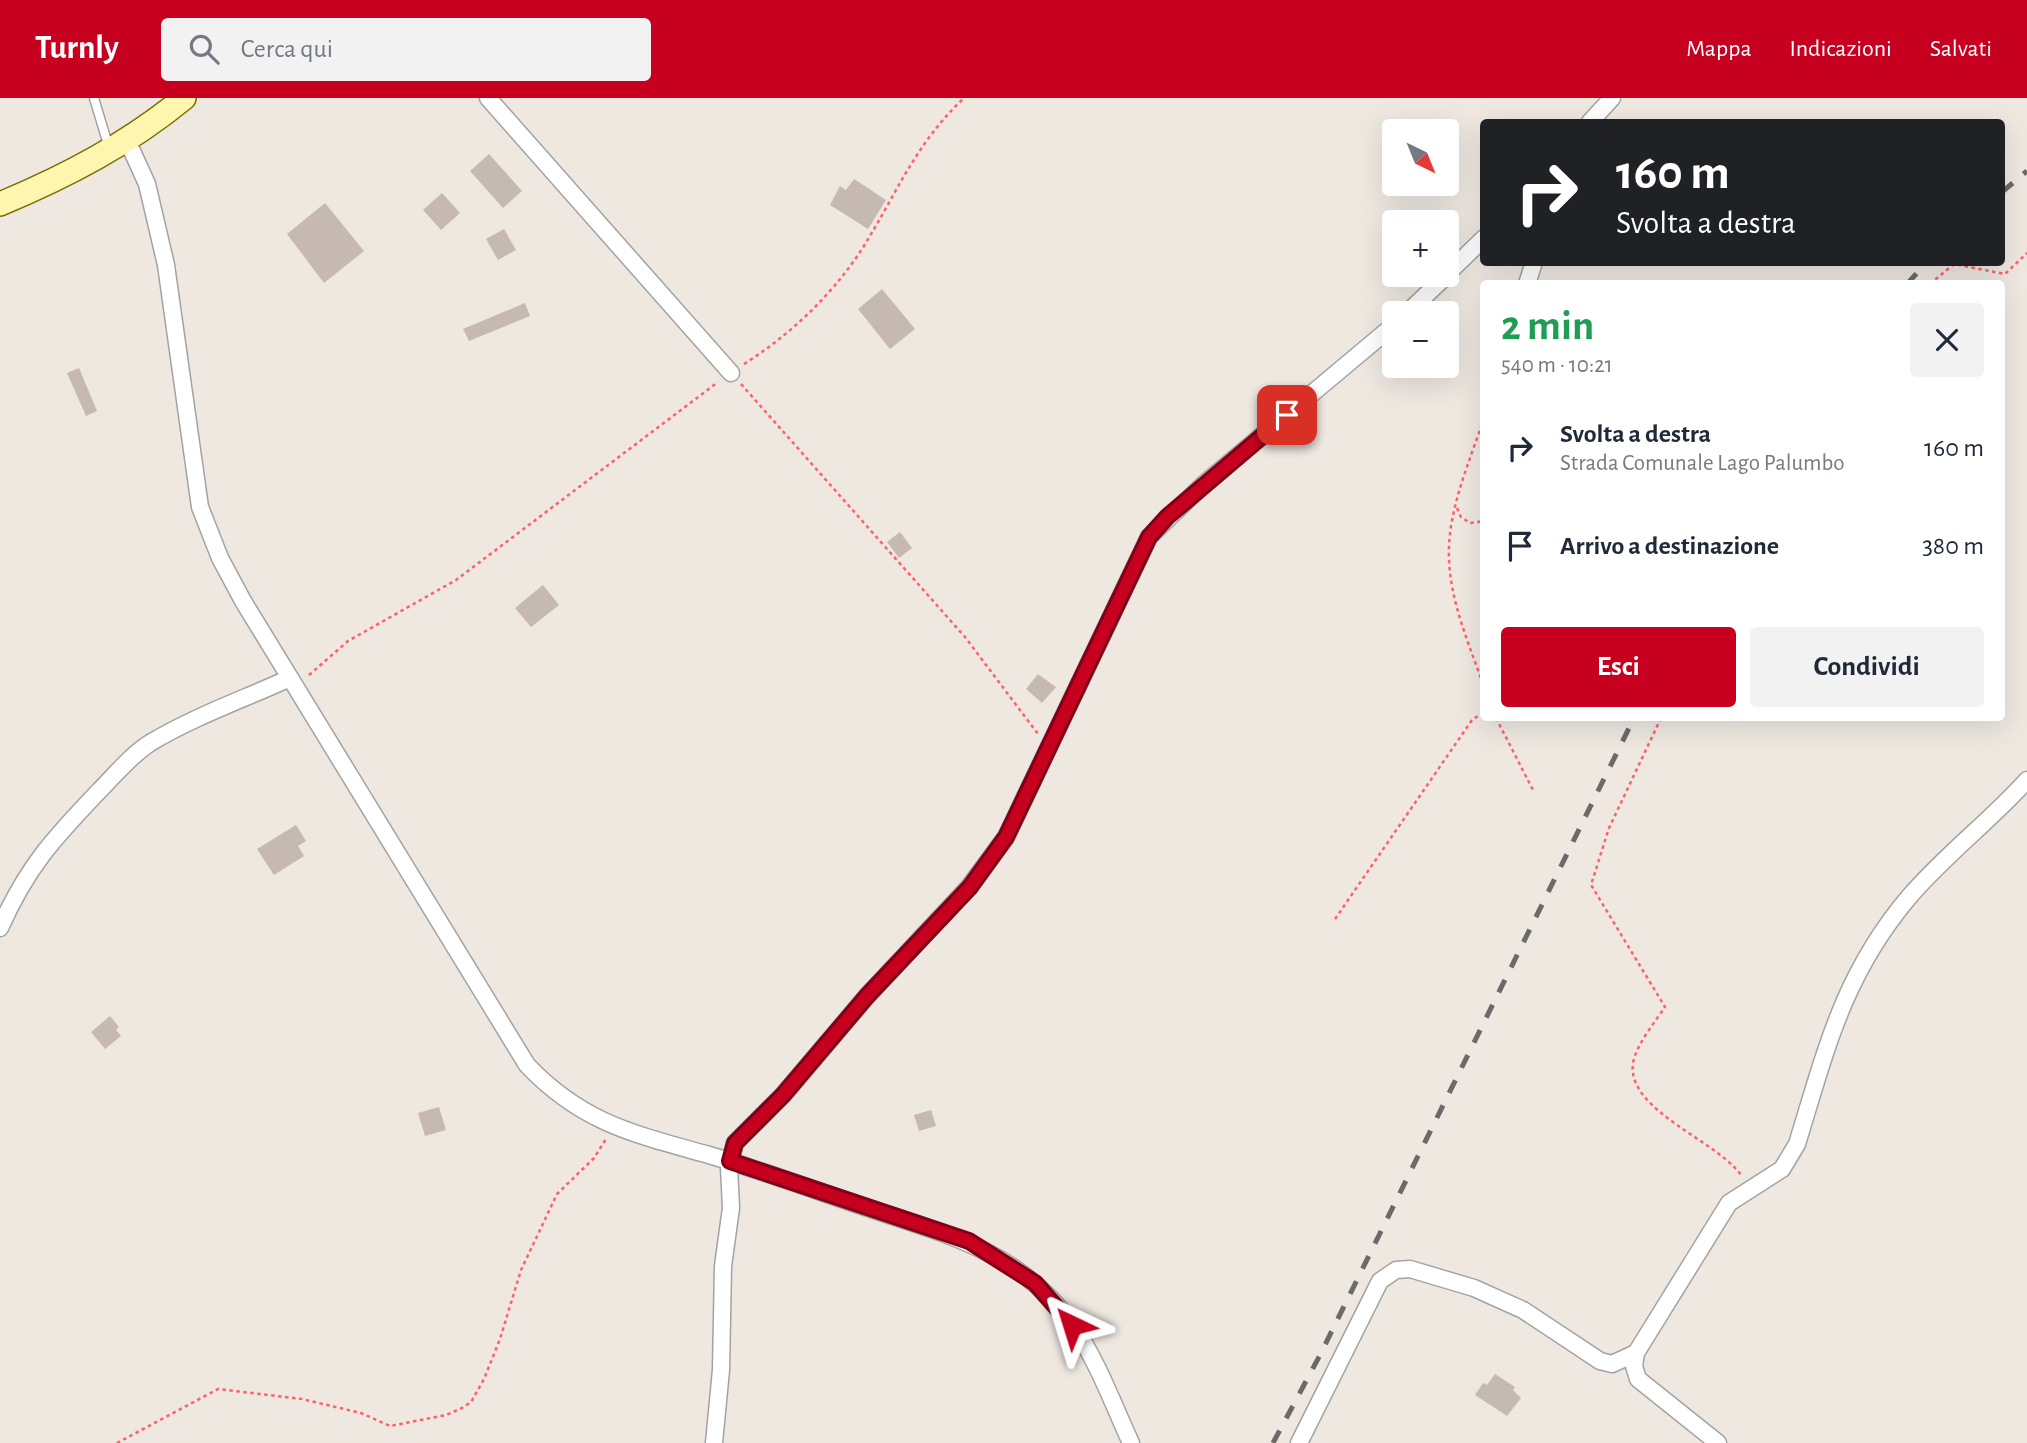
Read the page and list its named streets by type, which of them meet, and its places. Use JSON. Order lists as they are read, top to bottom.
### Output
{
  "north": "bottom right",
  "page": {
    "header": "Turnly",
    "search": "Cerca qui",
    "nav": ["Mappa", "Indicazioni", "Salvati"],
    "map_buttons": ["+", "−"],
    "turn": ["160 m", "Svolta a destra"],
    "heading": ["2 min", "540 m · 10:21"],
    "list": [
      {
        "name": "Svolta a destra",
        "note": "Strada Comunale Lago Palumbo",
        "value": "160 m"
      },
      {
        "name": "Arrivo a destinazione",
        "value": "380 m"
      }
    ],
    "buttons": ["Esci", "Condividi"]
  }
}
